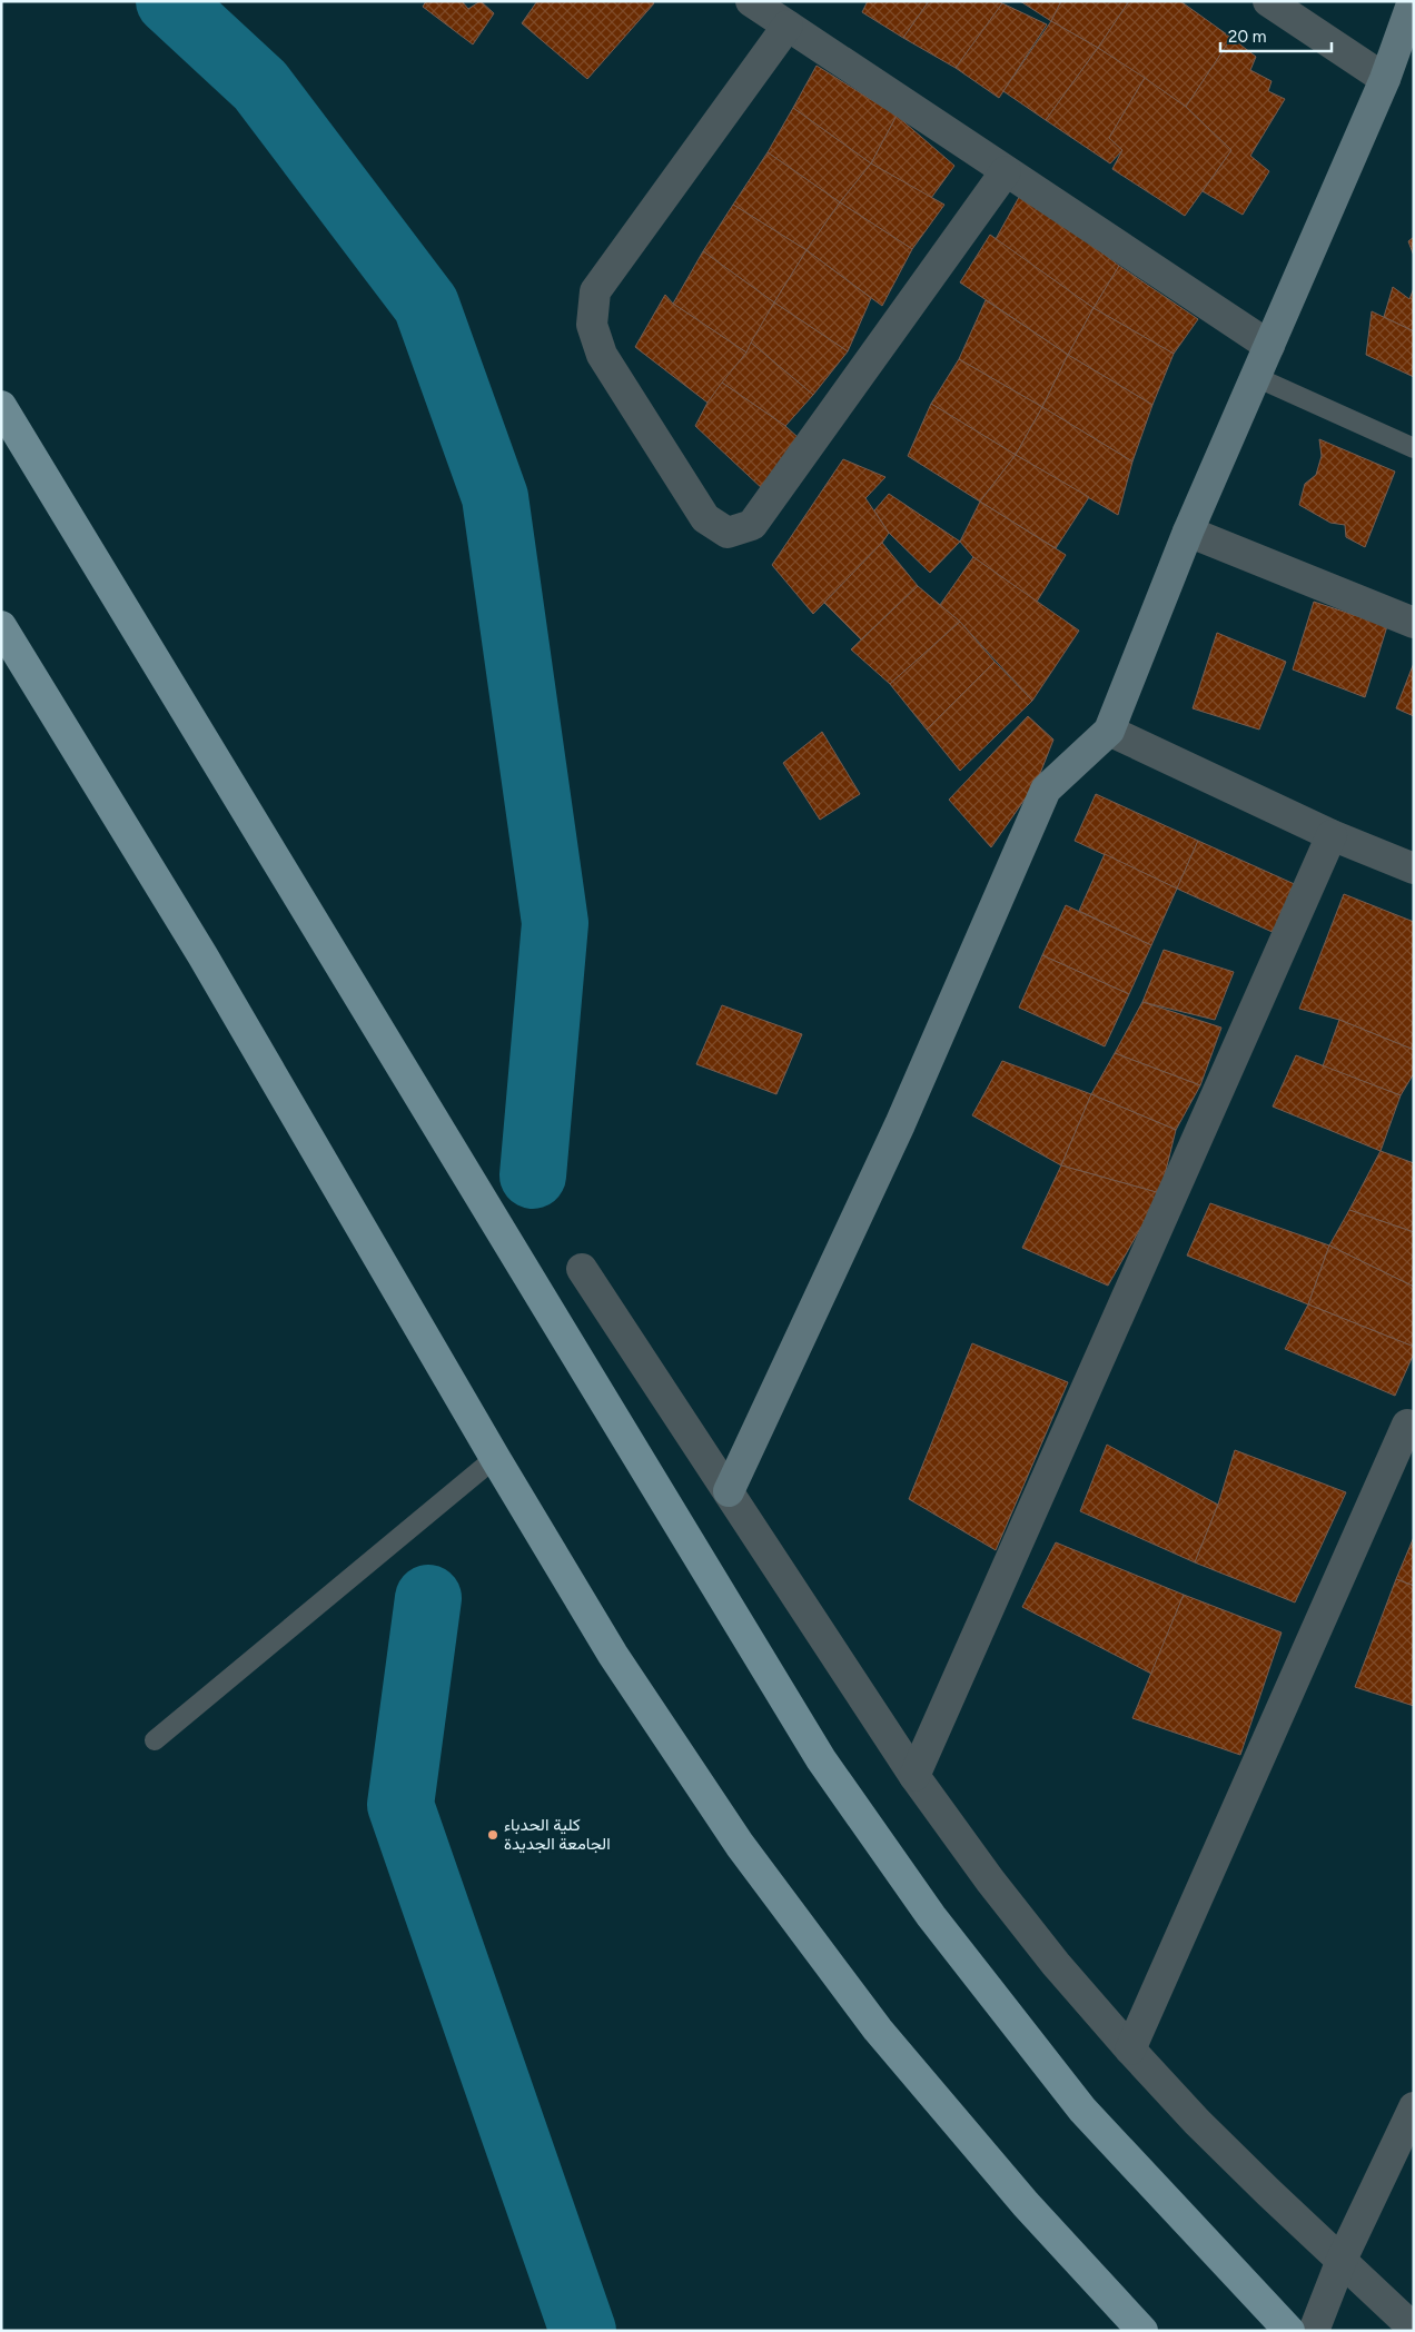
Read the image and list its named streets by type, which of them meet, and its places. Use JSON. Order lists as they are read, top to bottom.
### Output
{
  "places": ["كلية الحدباء الجامعة الجديدة"],
  "scale_bar": "20 m"
}
